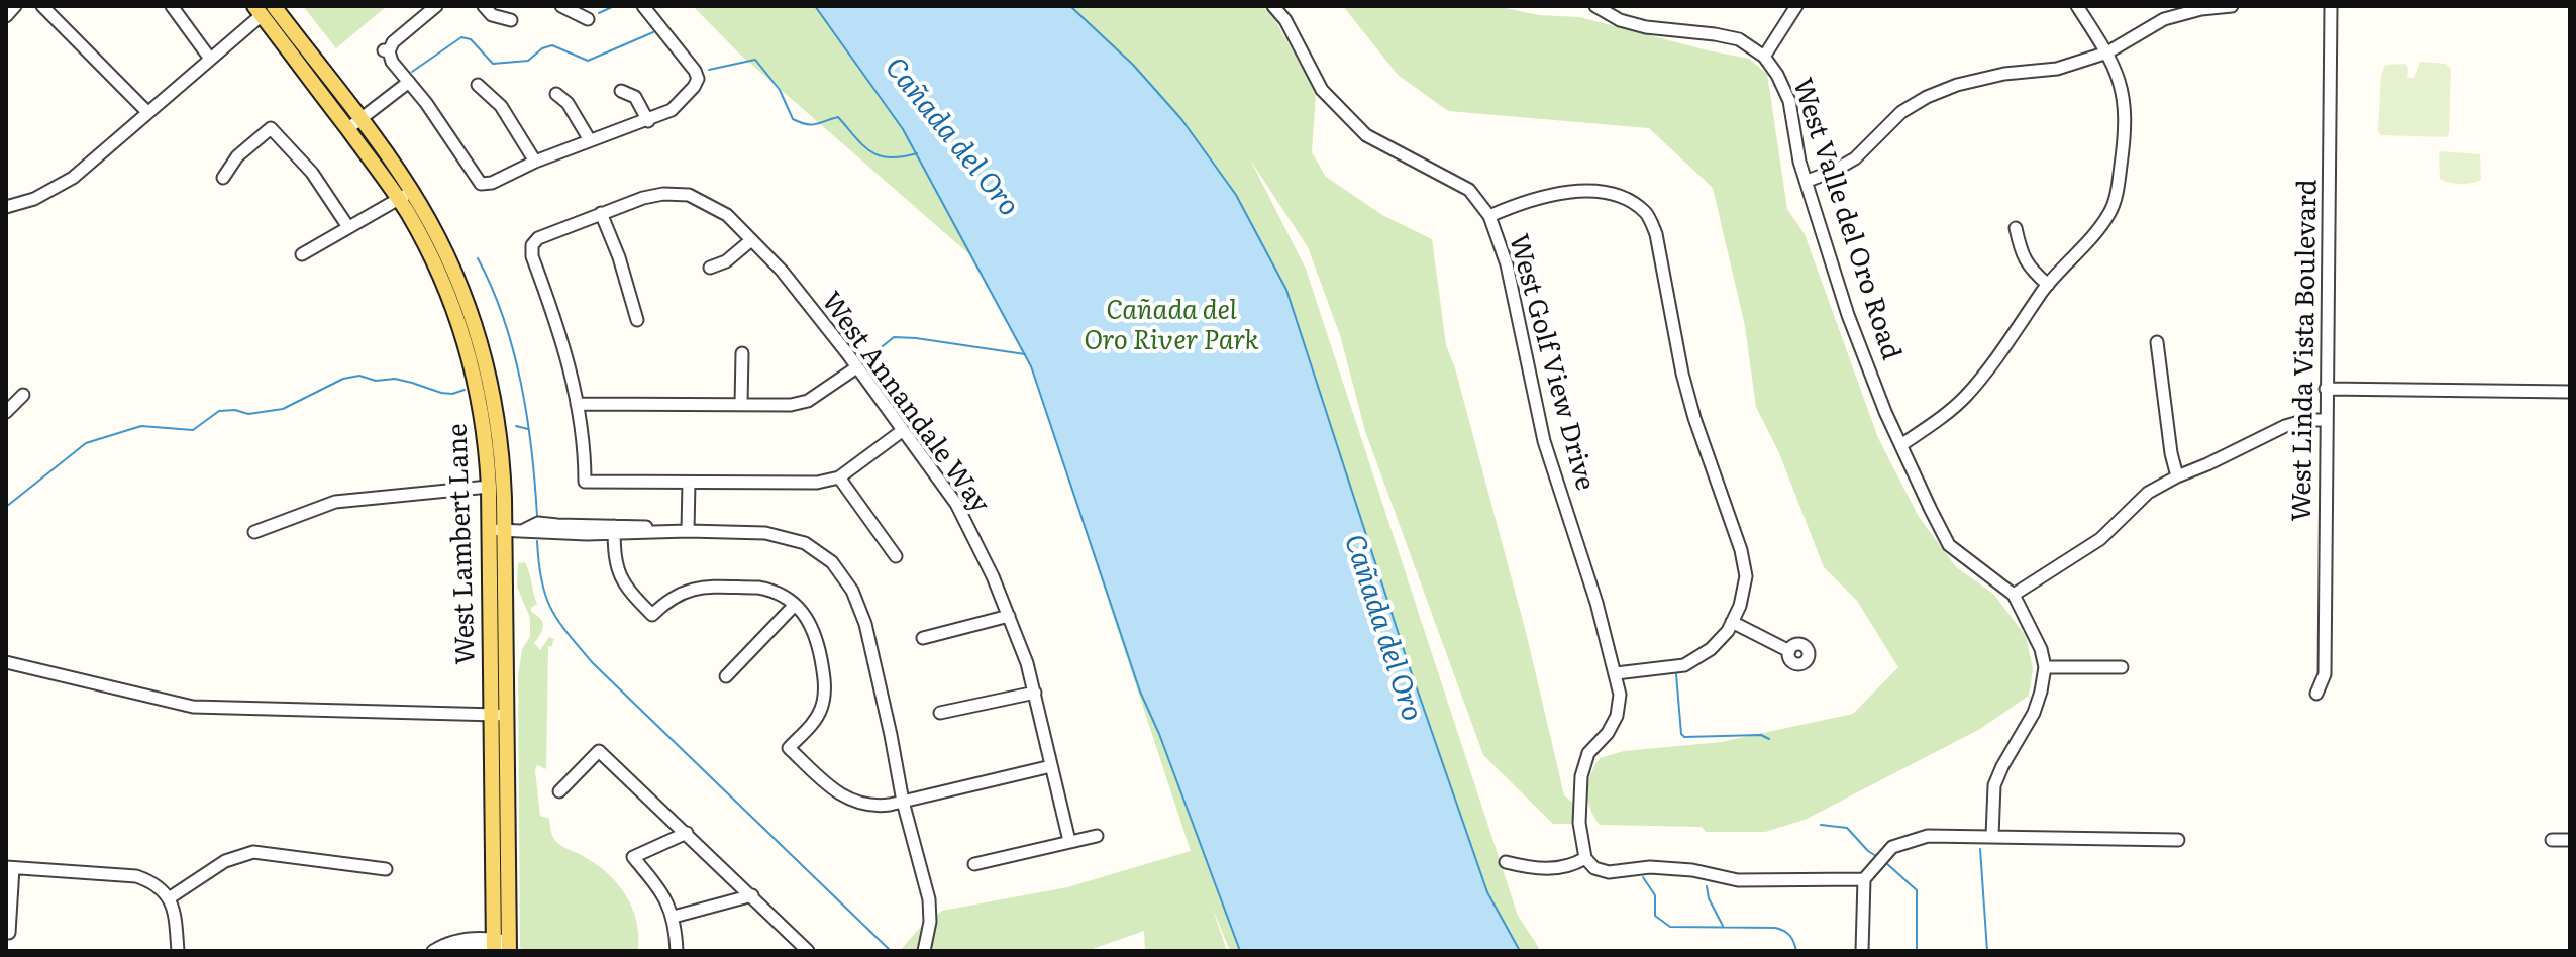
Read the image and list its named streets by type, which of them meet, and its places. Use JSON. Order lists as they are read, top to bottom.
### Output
{
  "streets": {
    "main road": ["West Lambert Lane"],
    "street": [
      "West Valle del Oro Road",
      "West Linda Vista Boulevard",
      "West Golf View Drive",
      "West Annandale Way"
    ]
  },
  "water": ["Cañada del Oro"],
  "parks": ["Cañada del Oro River Park"]
}
